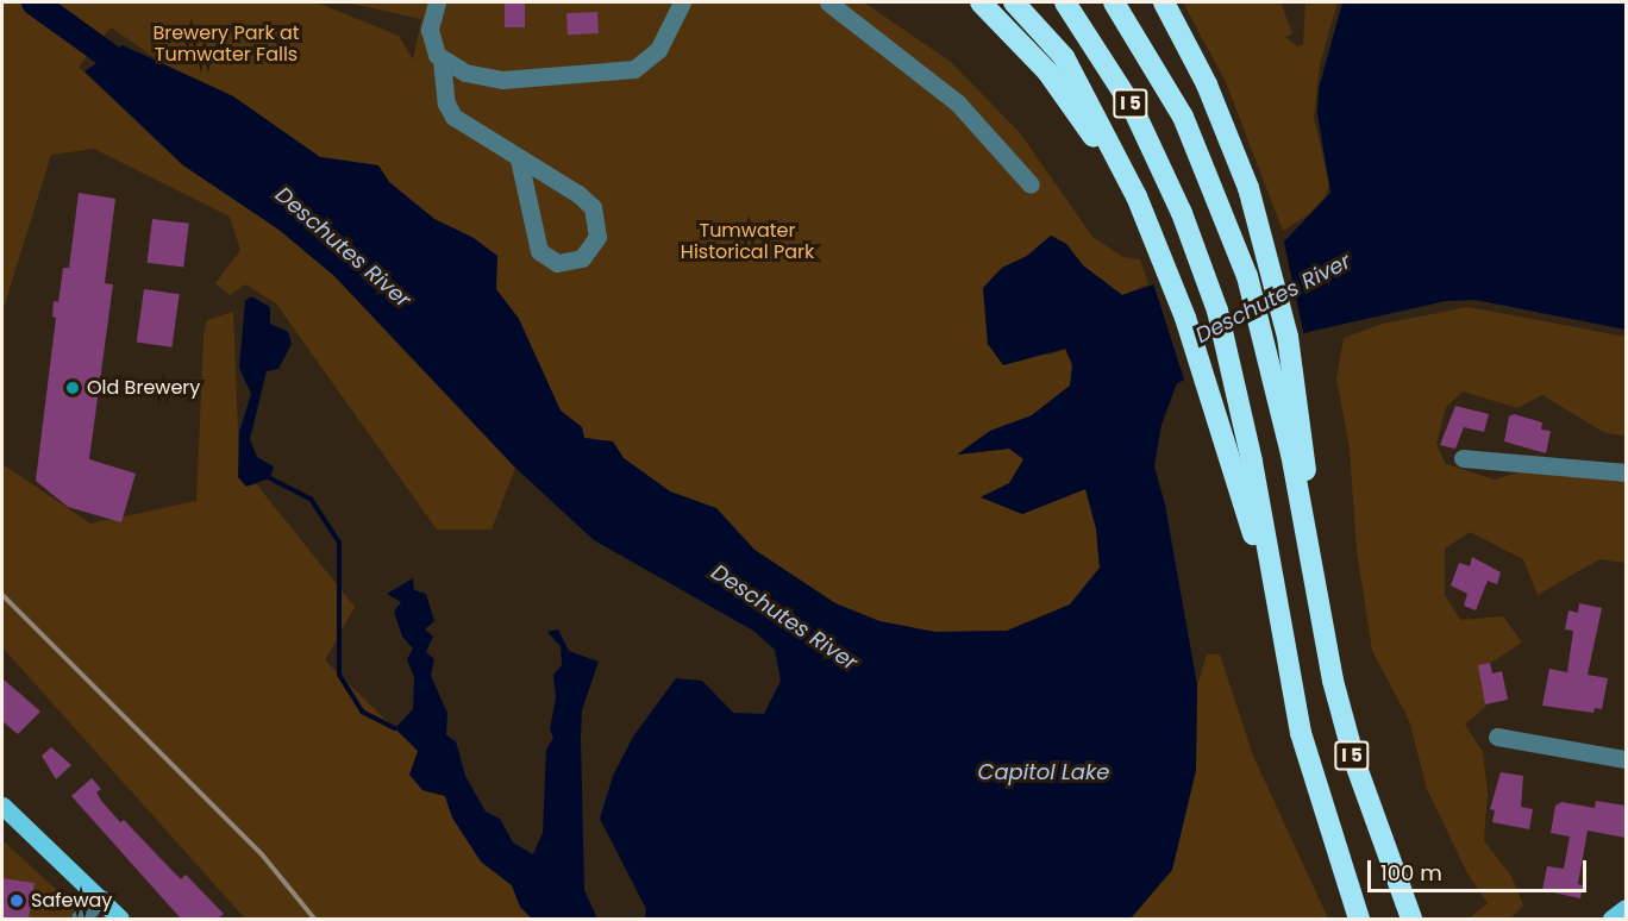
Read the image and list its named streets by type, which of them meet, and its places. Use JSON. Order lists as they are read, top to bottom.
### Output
{
  "streets": {
    "highway": ["I 5"]
  },
  "water": ["Deschutes River", "Capitol Lake"],
  "parks": ["Brewery Park at Tumwater Falls", "Tumwater Historical Park"],
  "places": ["Old Brewery", "Safeway"],
  "scale_bar": "100 m"
}
